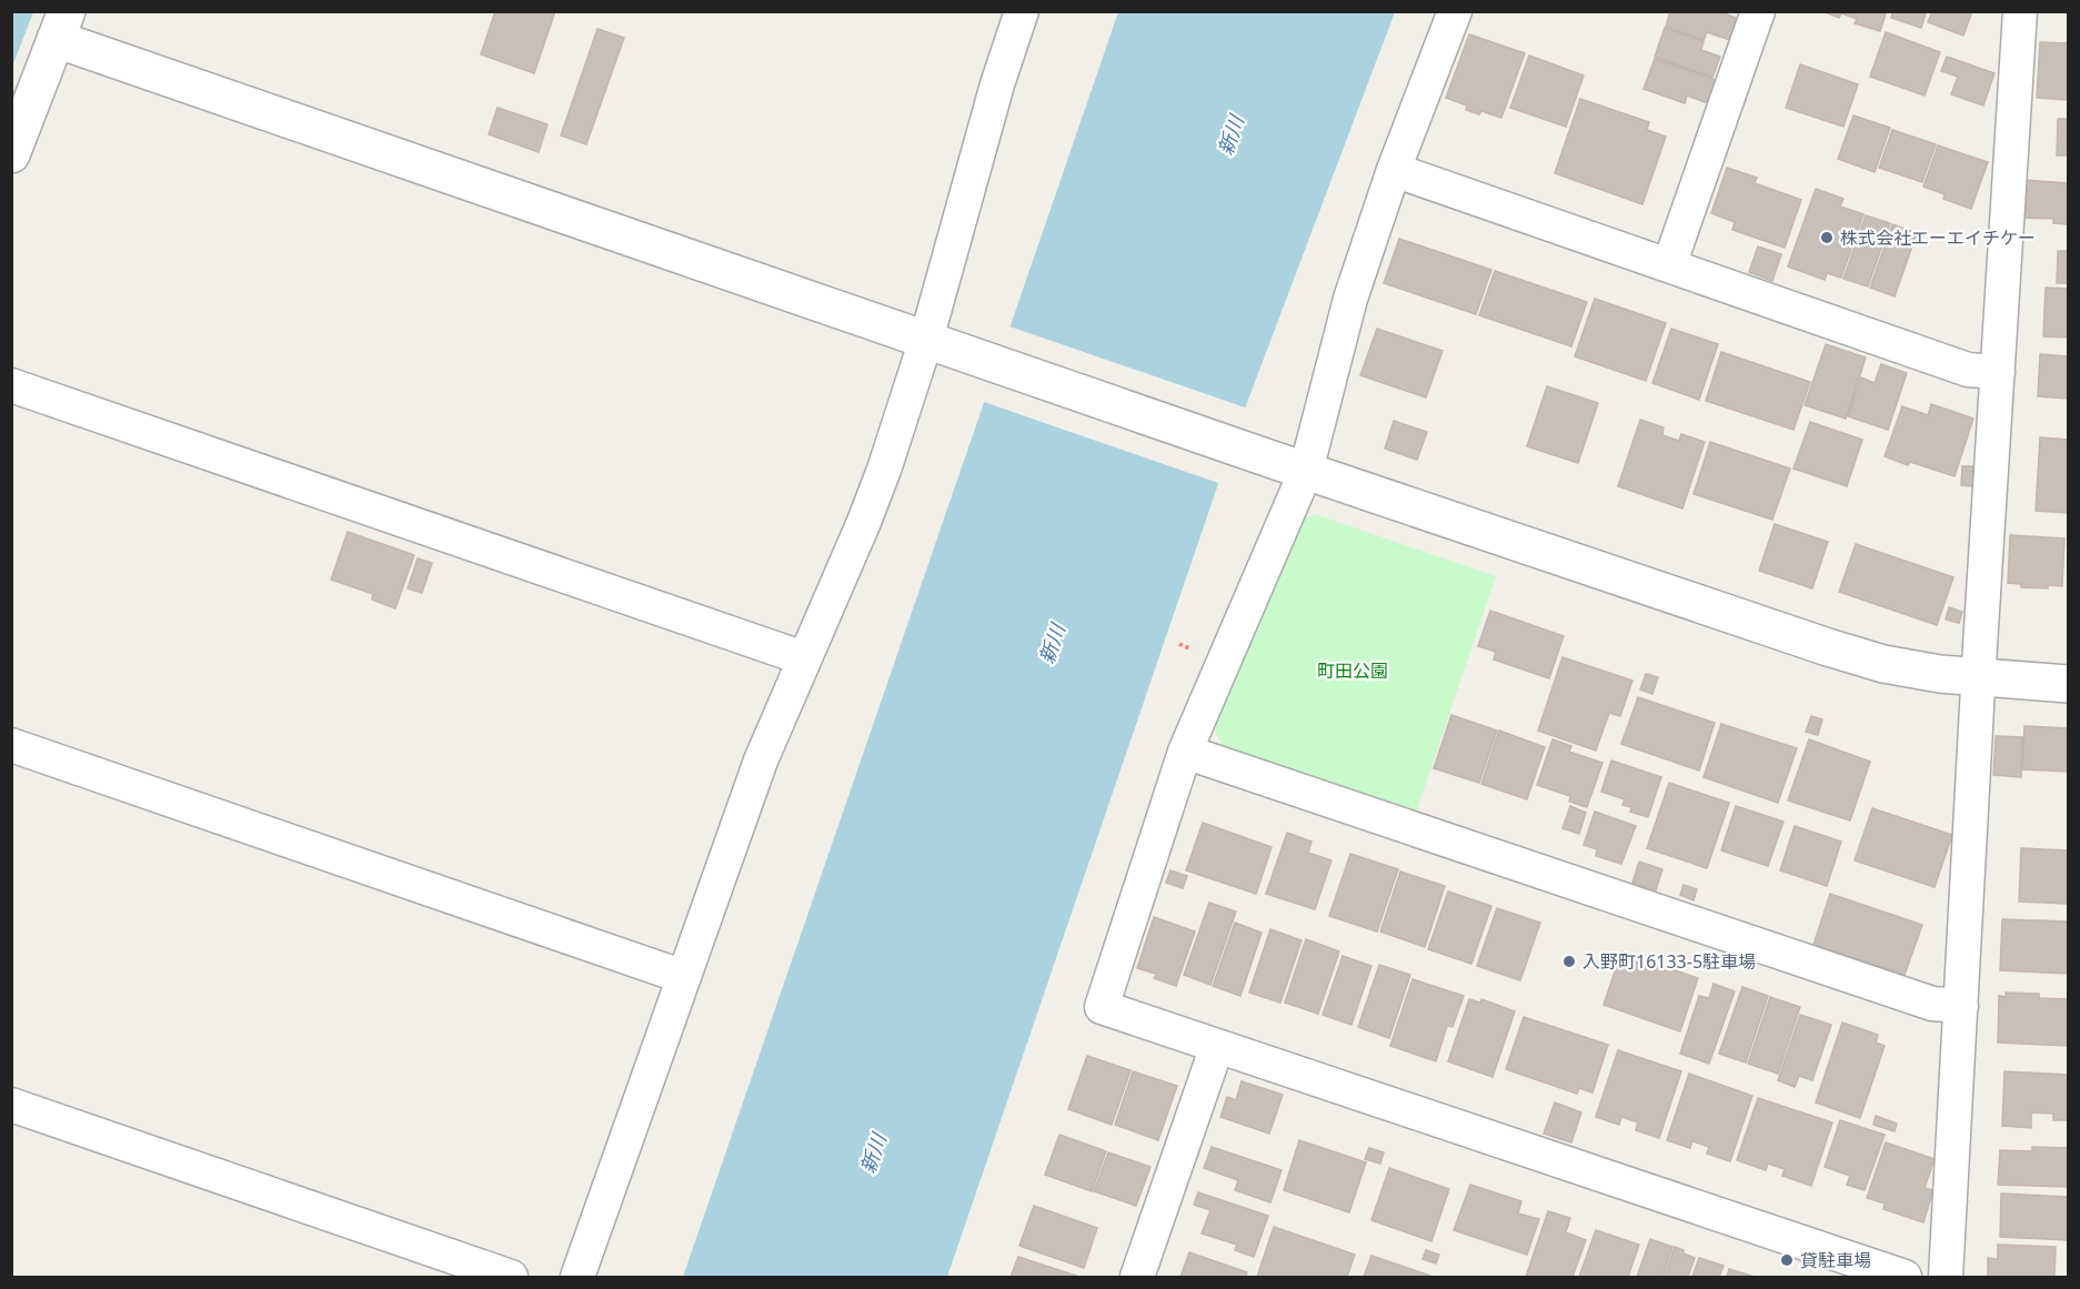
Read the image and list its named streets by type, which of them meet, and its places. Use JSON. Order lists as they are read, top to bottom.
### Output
{
  "water": ["新川"],
  "parks": ["町田公園"],
  "places": ["株式会社エーエイチケー", "入野町16133-5駐車場", "貸駐車場"]
}
